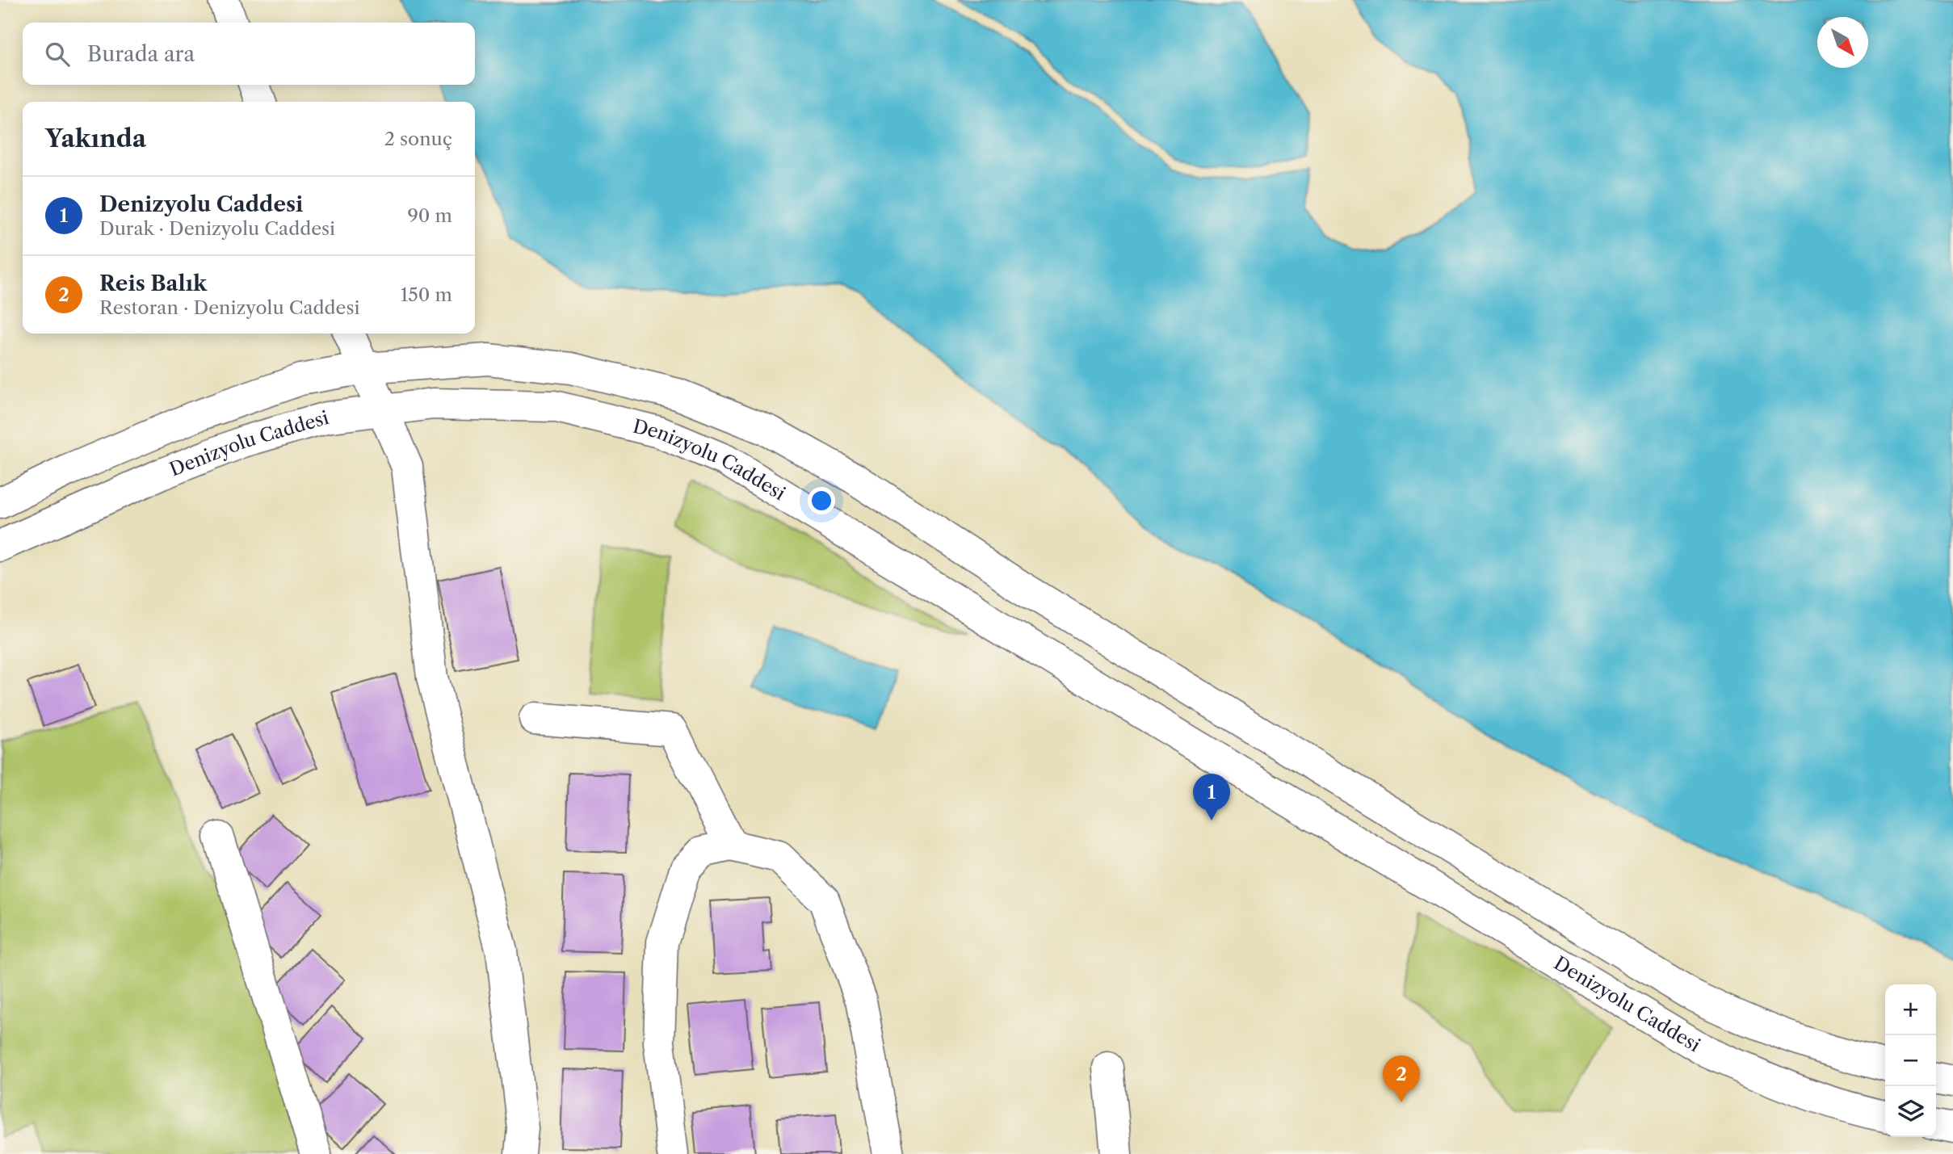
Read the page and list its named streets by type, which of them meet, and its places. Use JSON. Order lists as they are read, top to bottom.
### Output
{
  "streets": {
    "street": ["Denizyolu Caddesi"]
  },
  "north": "bottom right",
  "page": {
    "search": "Burada ara",
    "heading": ["Yakında", "2 sonuç"],
    "list": [
      {
        "mark": "1",
        "name": "Denizyolu Caddesi",
        "note": "Durak · Denizyolu Caddesi",
        "value": "90 m"
      },
      {
        "mark": "2",
        "name": "Reis Balık",
        "note": "Restoran · Denizyolu Caddesi",
        "value": "150 m"
      }
    ],
    "pins": ["1", "2"],
    "map_buttons": ["+", "−"]
  }
}
